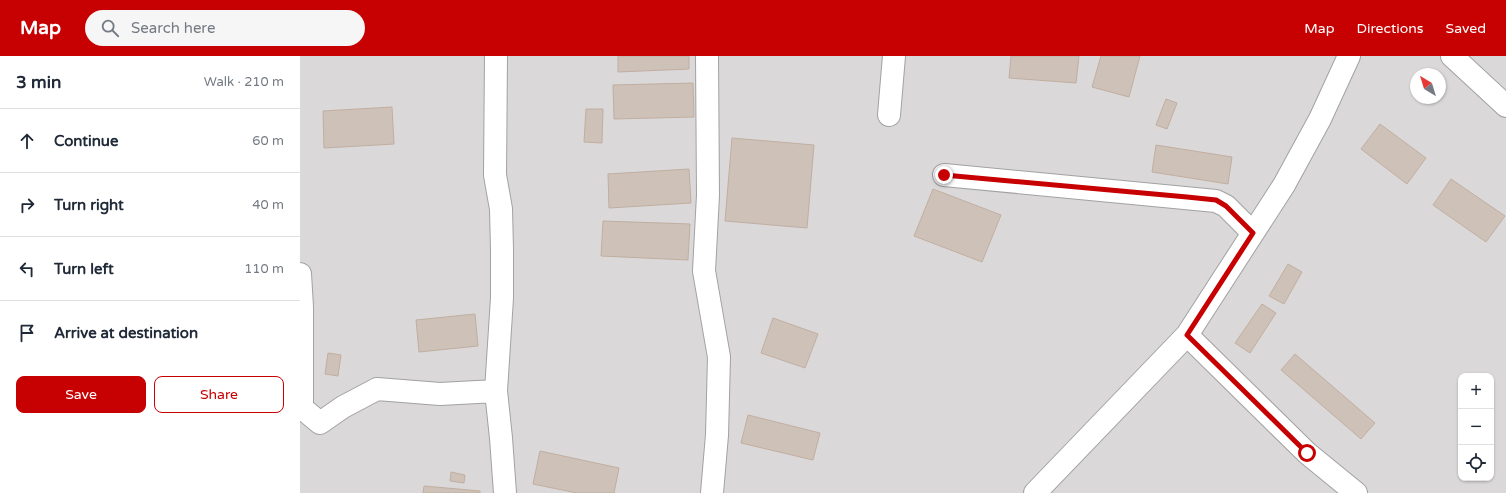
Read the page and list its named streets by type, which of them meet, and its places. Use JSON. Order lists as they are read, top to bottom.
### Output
{
  "north": "top left",
  "page": {
    "header": "Map",
    "search": "Search here",
    "nav": ["Map", "Directions", "Saved"],
    "heading": ["3 min", "Walk · 210 m"],
    "list": [
      ["Continue", "60 m"],
      ["Turn right", "40 m"],
      ["Turn left", "110 m"],
      "Arrive at destination"
    ],
    "buttons": ["Save", "Share"],
    "map_buttons": ["+", "−"]
  }
}
